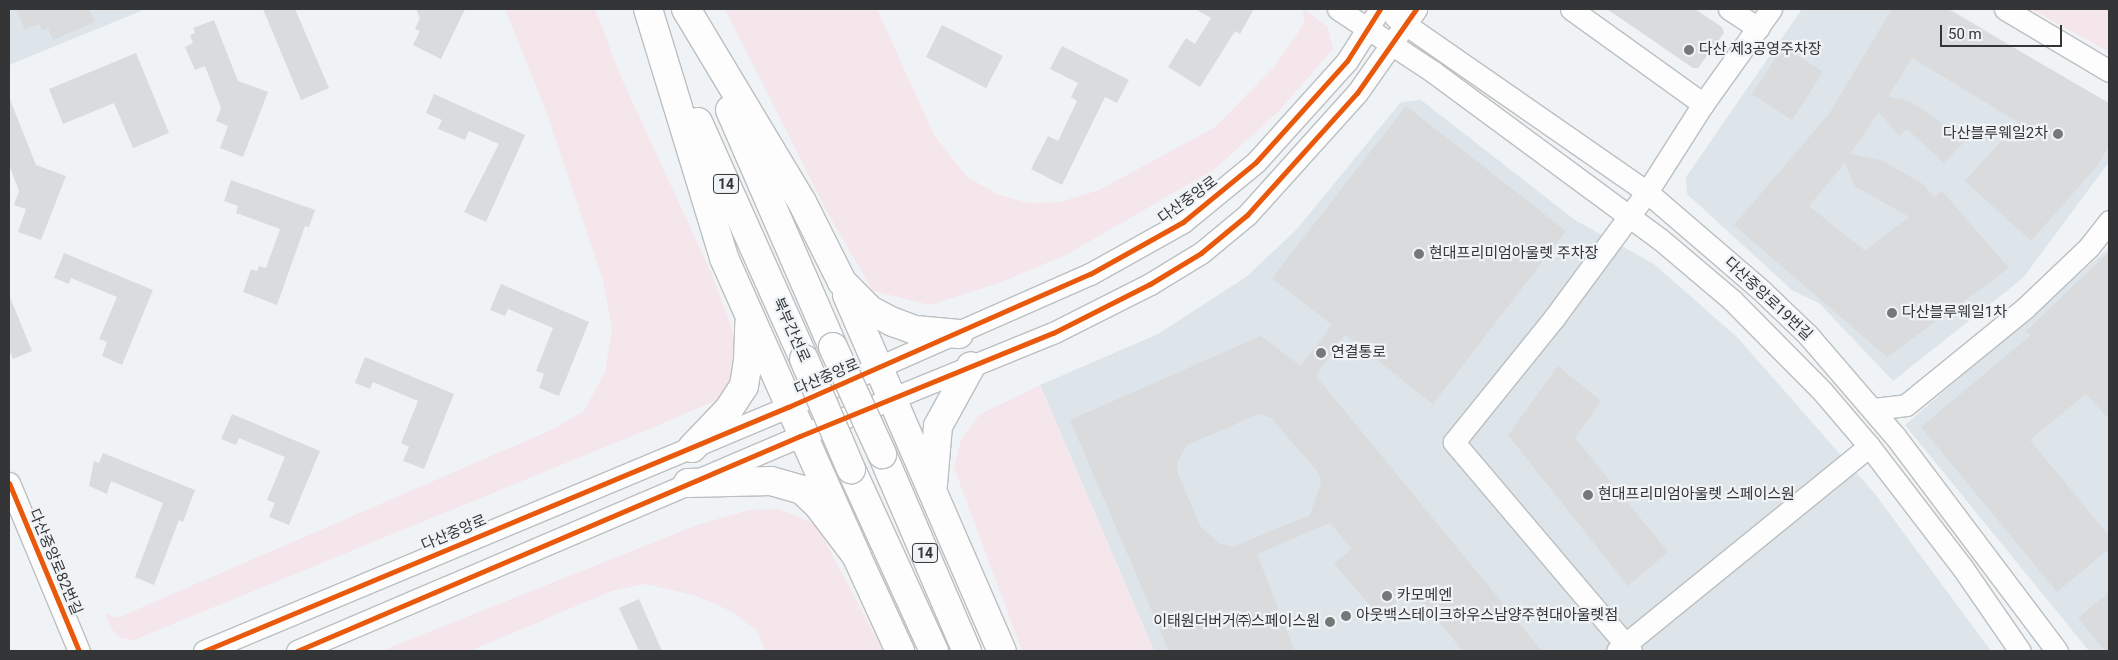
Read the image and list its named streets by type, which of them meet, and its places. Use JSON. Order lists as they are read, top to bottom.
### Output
{
  "streets": {
    "highway": ["14", "북부간선로"],
    "street": ["다산중앙로", "다산중앙로19번길", "다산중앙로82번길"]
  },
  "crossings": [
    ["다산중앙로", "다산중앙로19번길"]
  ],
  "places": [
    "다산 제3공영주차장",
    "다산블루웨일2차",
    "현대프리미엄아울렛 주차장",
    "다산블루웨일1차",
    "연결통로",
    "현대프리미엄아울렛 스페이스원",
    "카모메엔",
    "아웃백스테이크하우스남양주현대아울렛점",
    "이태원더버거㈜스페이스원"
  ],
  "scale_bar": "50 m"
}
